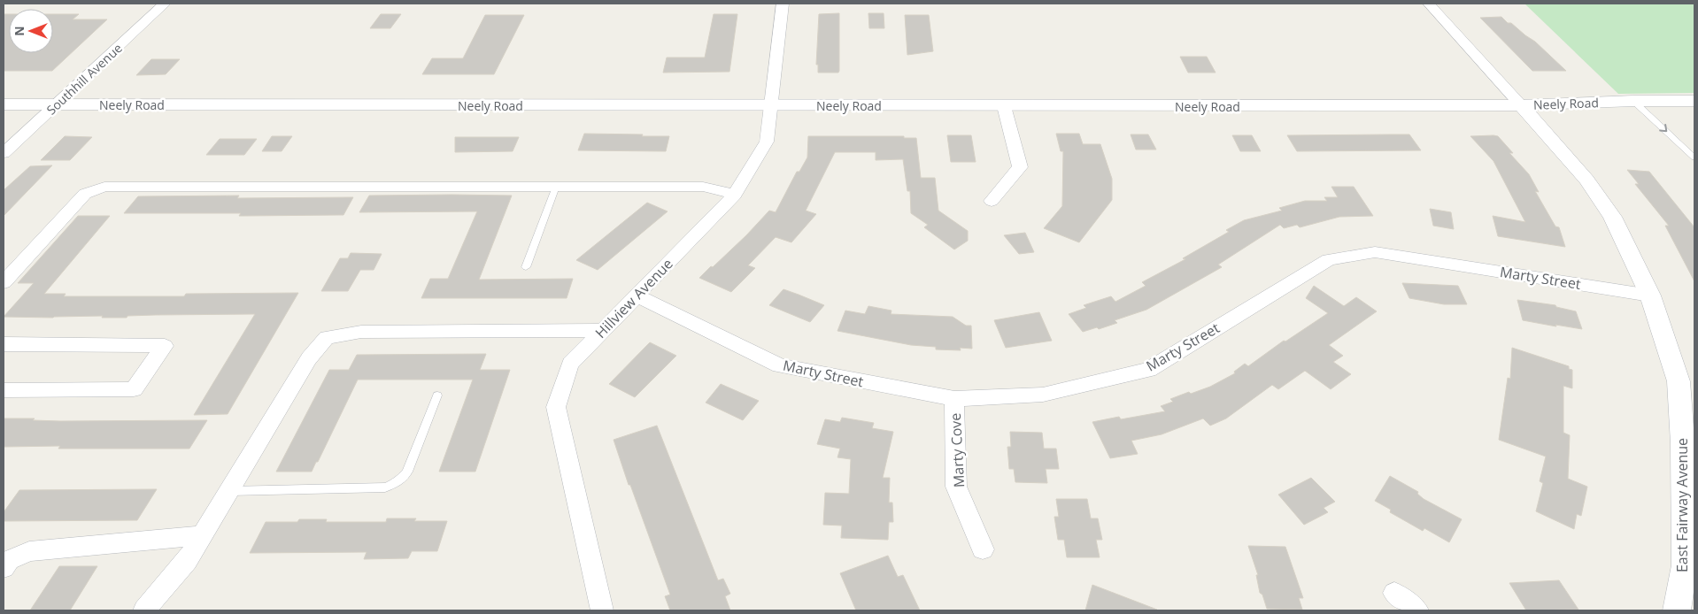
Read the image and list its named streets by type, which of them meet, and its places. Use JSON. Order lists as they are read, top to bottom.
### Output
{
  "streets": {
    "street": [
      "Southhill Avenue",
      "Neely Road",
      "Marty Street",
      "Hillview Avenue",
      "Marty Cove",
      "East Fairway Avenue"
    ]
  },
  "crossings": [
    ["Southhill Avenue", "Neely Road"],
    ["Neely Road", "Hillview Avenue"],
    ["Neely Road", "East Fairway Avenue"],
    ["Marty Street", "Hillview Avenue"],
    ["Marty Street", "Marty Cove"],
    ["Marty Street", "East Fairway Avenue"]
  ],
  "north": "left"
}
